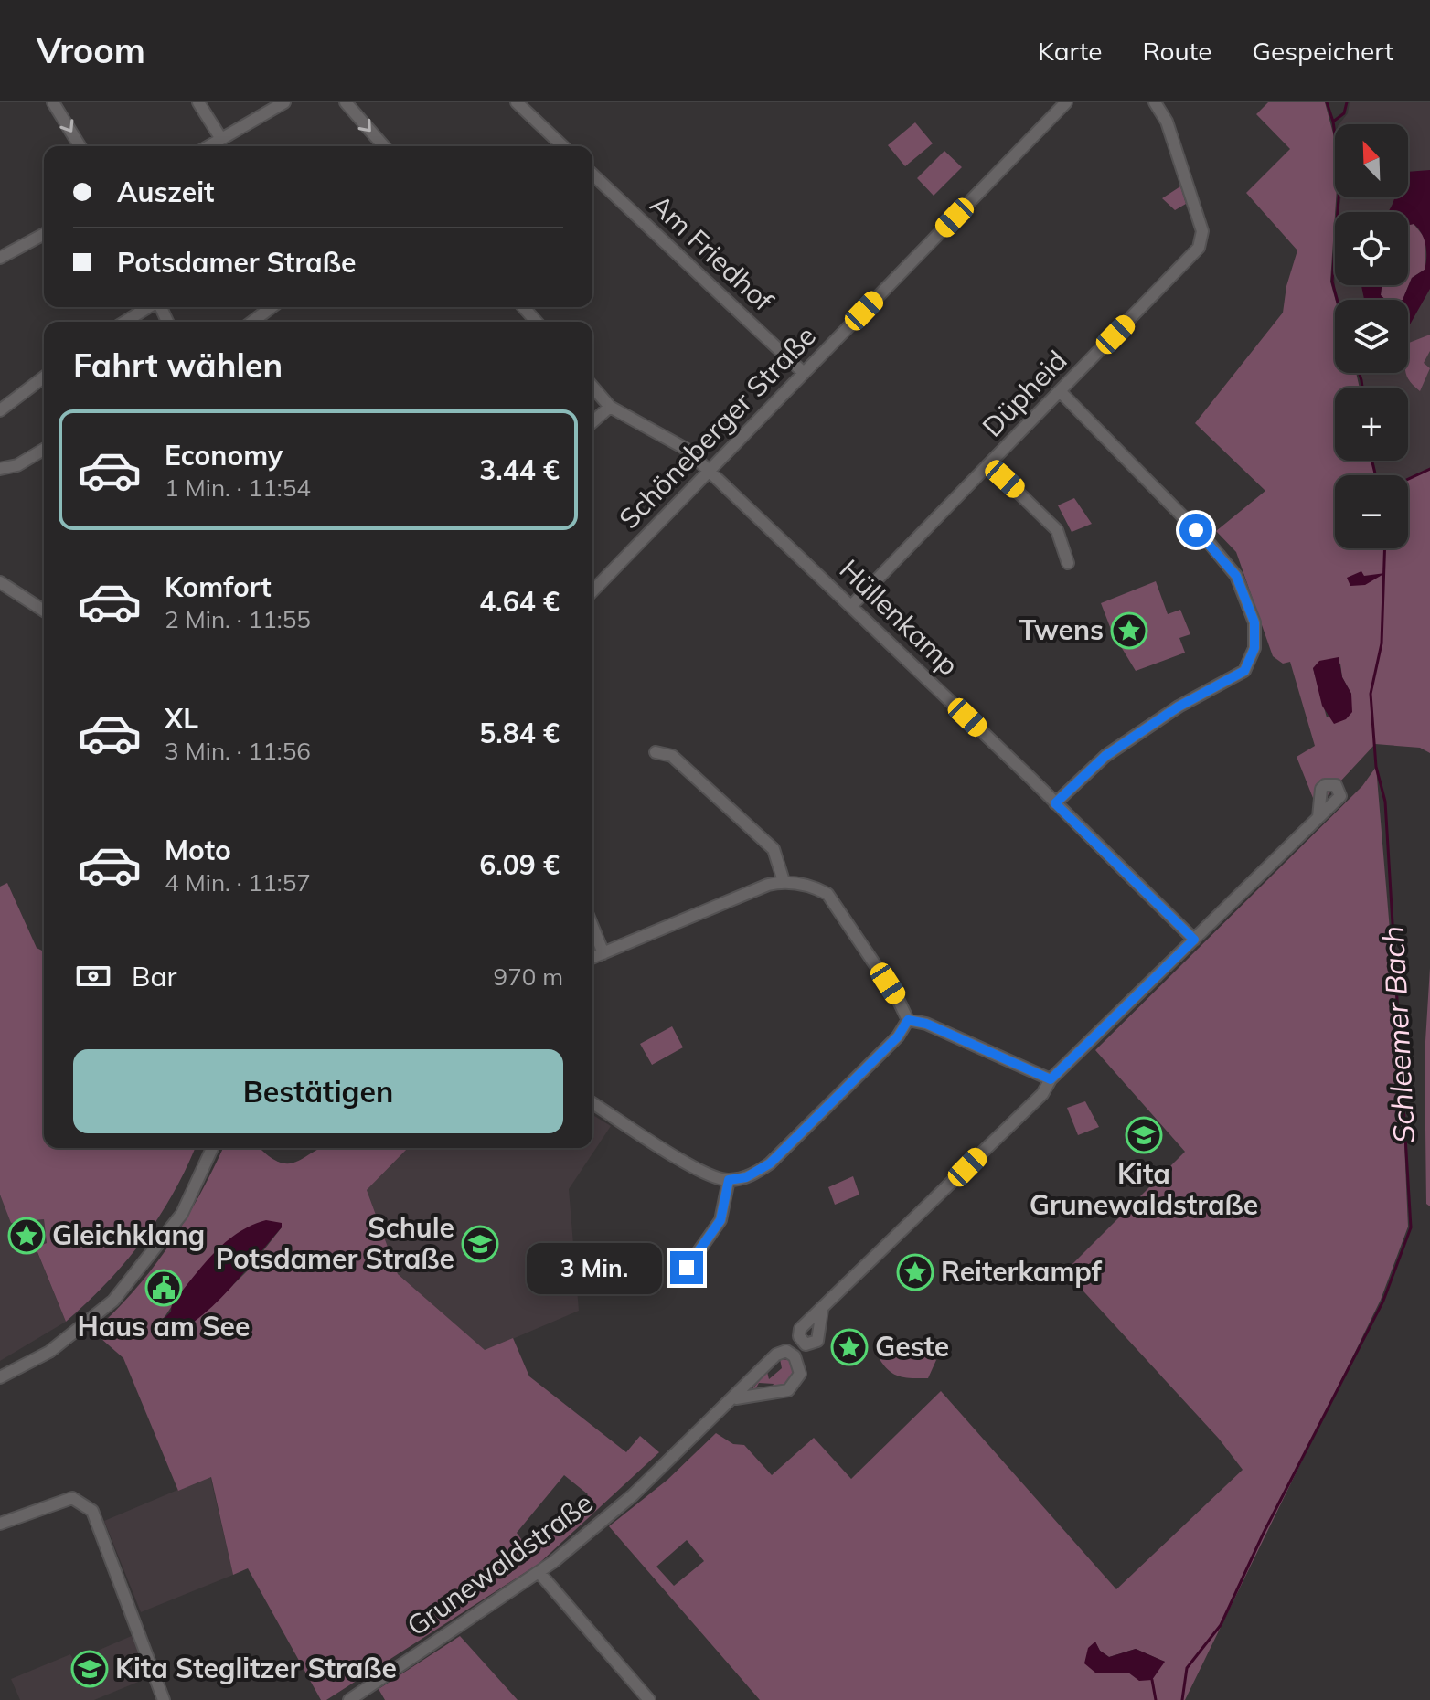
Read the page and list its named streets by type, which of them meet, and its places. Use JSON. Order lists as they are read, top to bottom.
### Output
{
  "streets": {
    "street": [
      "Am Friedhof",
      "Düpheid",
      "Schöneberger Straße",
      "Hüllenkamp",
      "Grunewaldstraße"
    ]
  },
  "crossings": [
    ["Am Friedhof", "Schöneberger Straße"],
    ["Düpheid", "Hüllenkamp"],
    ["Schöneberger Straße", "Hüllenkamp"]
  ],
  "water": ["Schleemer Bach"],
  "places": {
    "place": [
      "Twens",
      "Gleichklang",
      "Reiterkampf",
      "Geste"
    ],
    "school or university": ["Kita Grunewaldstraße", "Schule Potsdamer Straße", "Kita Steglitzer Straße"],
    "public building": ["Haus am See"]
  },
  "north": "top left",
  "page": {
    "header": "Vroom",
    "nav": ["Karte", "Route", "Gespeichert"],
    "map_buttons": ["+", "−"],
    "banner": ["Auszeit", "Potsdamer Straße"],
    "heading": "Fahrt wählen",
    "list": [
      {
        "name": "Economy",
        "note": "1 Min. · 11:54",
        "value": "3.44 €"
      },
      {
        "name": "Komfort",
        "note": "2 Min. · 11:55",
        "value": "4.64 €"
      },
      {
        "name": "XL",
        "note": "3 Min. · 11:56",
        "value": "5.84 €"
      },
      {
        "name": "Moto",
        "note": "4 Min. · 11:57",
        "value": "6.09 €"
      }
    ],
    "pay": ["Bar", "970 m"],
    "buttons": "Bestätigen",
    "bubble": "3 Min."
  }
}
